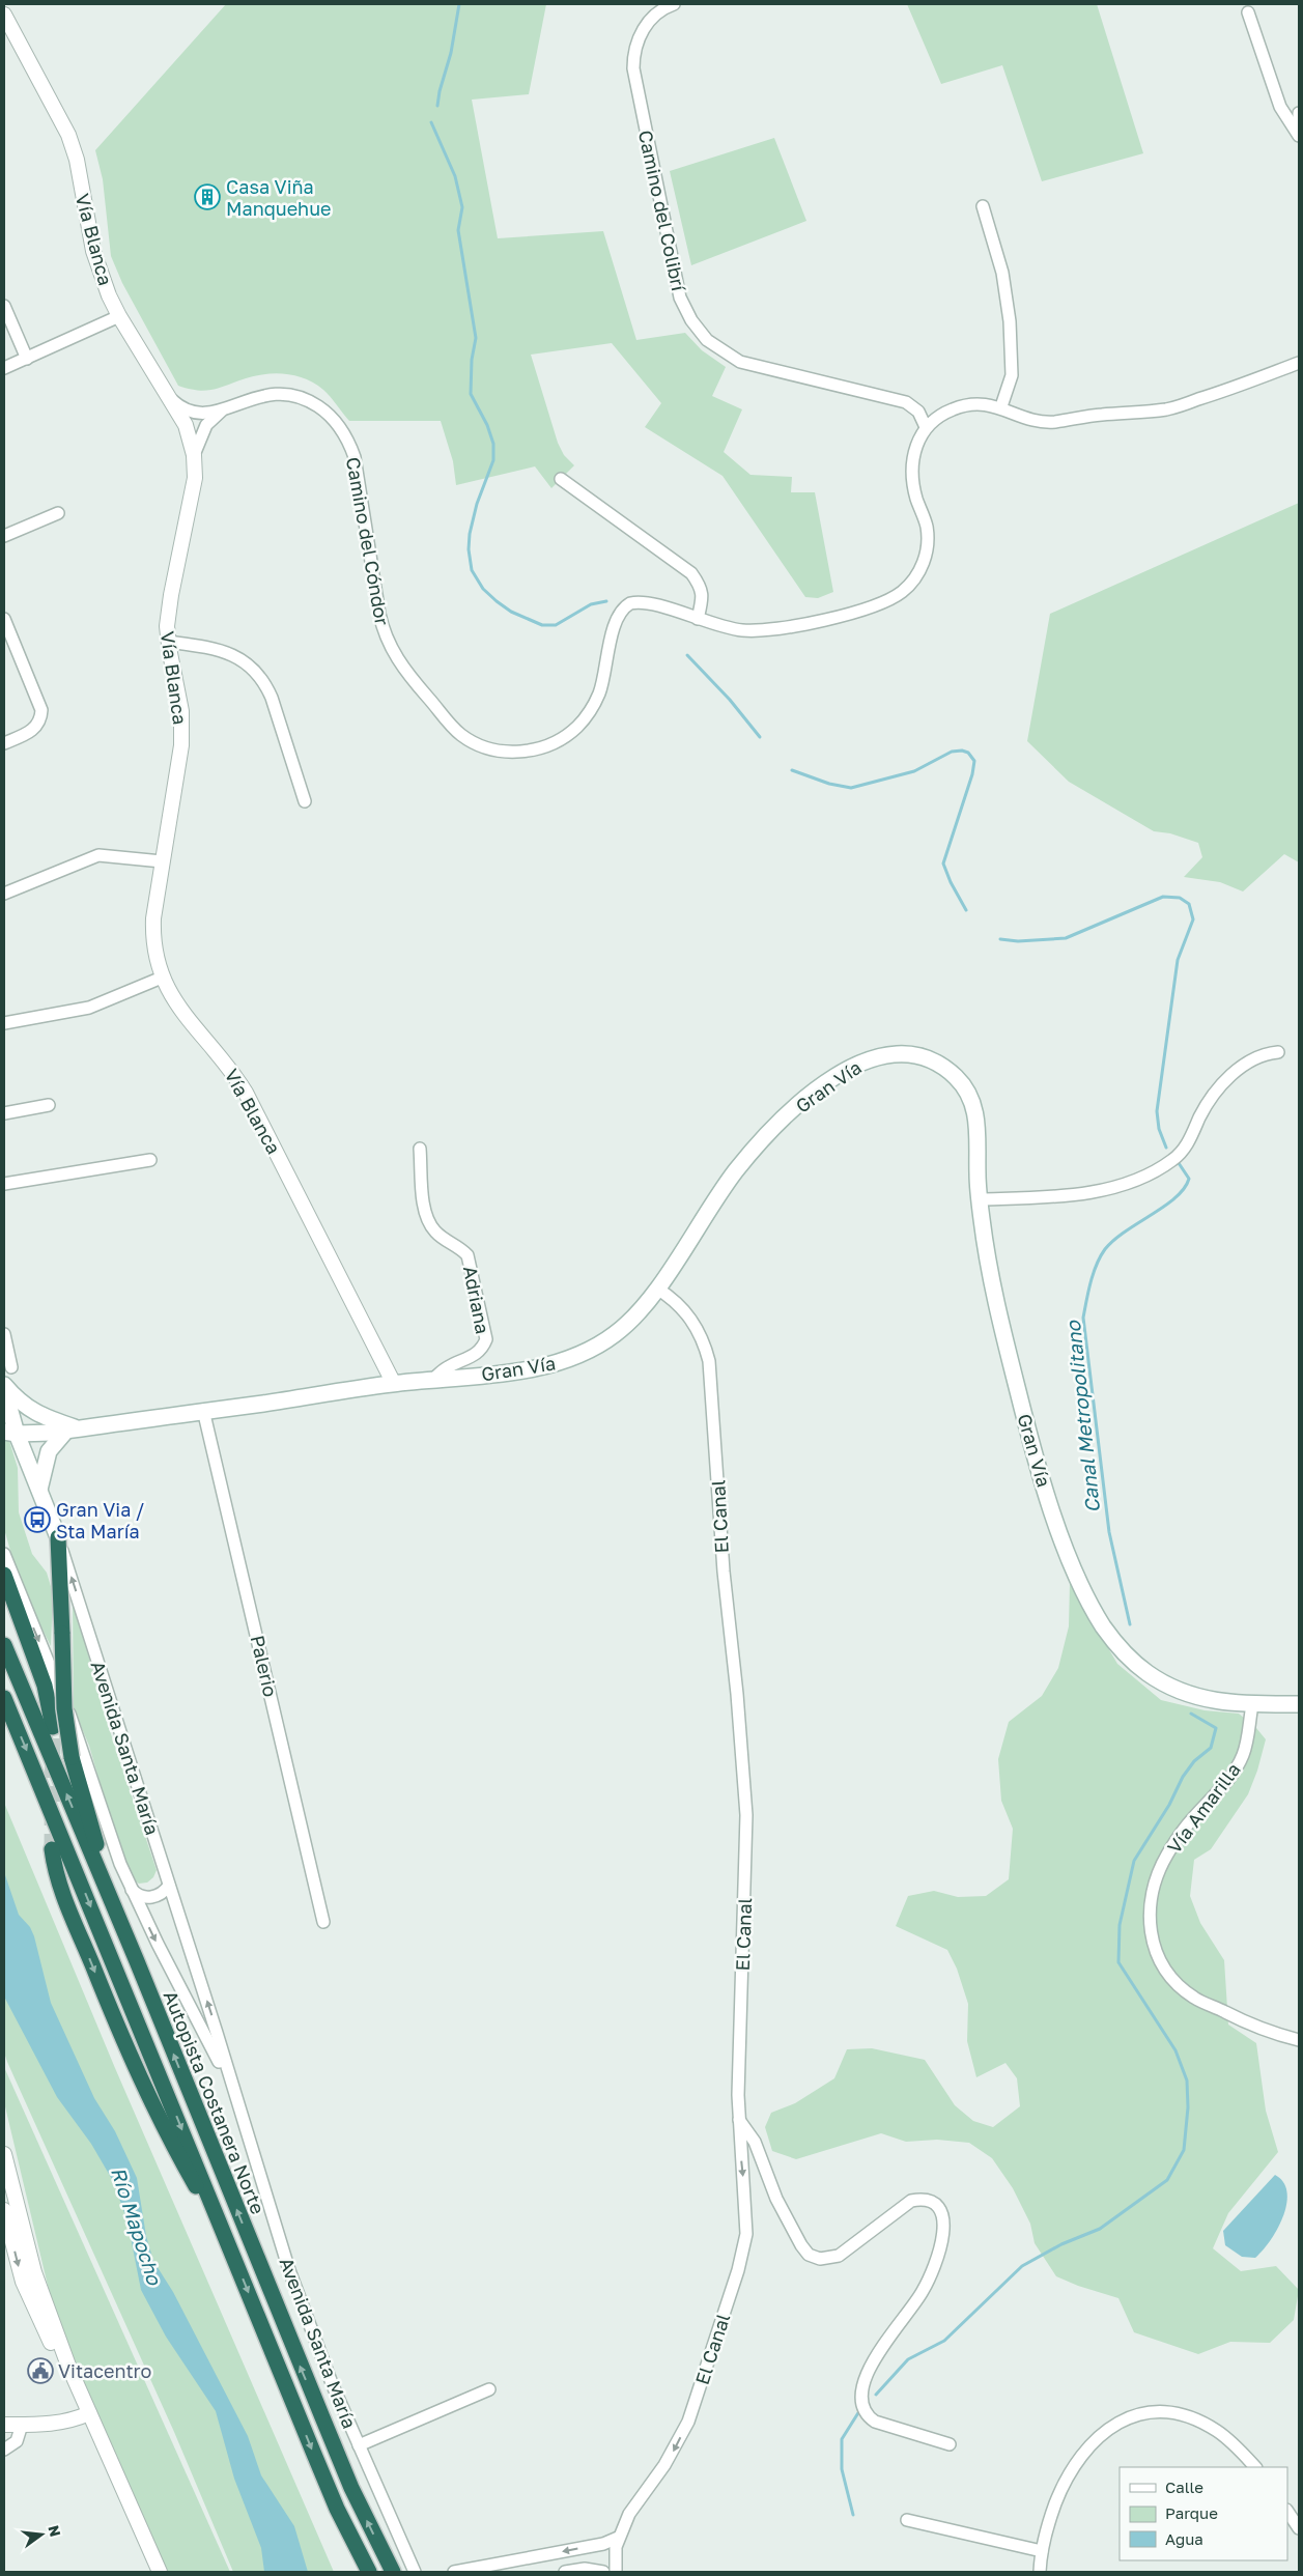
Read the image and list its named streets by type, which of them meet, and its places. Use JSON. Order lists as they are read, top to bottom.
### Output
{
  "streets": {
    "highway": ["Autopista Costanera Norte"],
    "main road": ["Gran Vía", "Avenida Santa María"],
    "street": [
      "Camino del Colibrí",
      "Vía Blanca",
      "Camino del Cóndor",
      "Adriana",
      "El Canal",
      "Palerio",
      "Vía Amarilla"
    ]
  },
  "crossings": [
    ["Camino del Colibrí", "Camino del Cóndor"],
    ["Vía Blanca", "Camino del Cóndor"],
    ["Vía Blanca", "Gran Vía"],
    ["Gran Vía", "Adriana"],
    ["Gran Vía", "El Canal"],
    ["Gran Vía", "Palerio"],
    ["Gran Vía", "Avenida Santa María"],
    ["Gran Vía", "Vía Amarilla"]
  ],
  "water": ["Canal Metropolitano", "Río Mapocho"],
  "places": {
    "building": ["Casa Viña Manquehue"],
    "bus stop": ["Gran Via / Sta María"],
    "public building": ["Vitacentro"]
  },
  "legend": ["Calle", "Parque", "Agua"],
  "north": "right"
}
